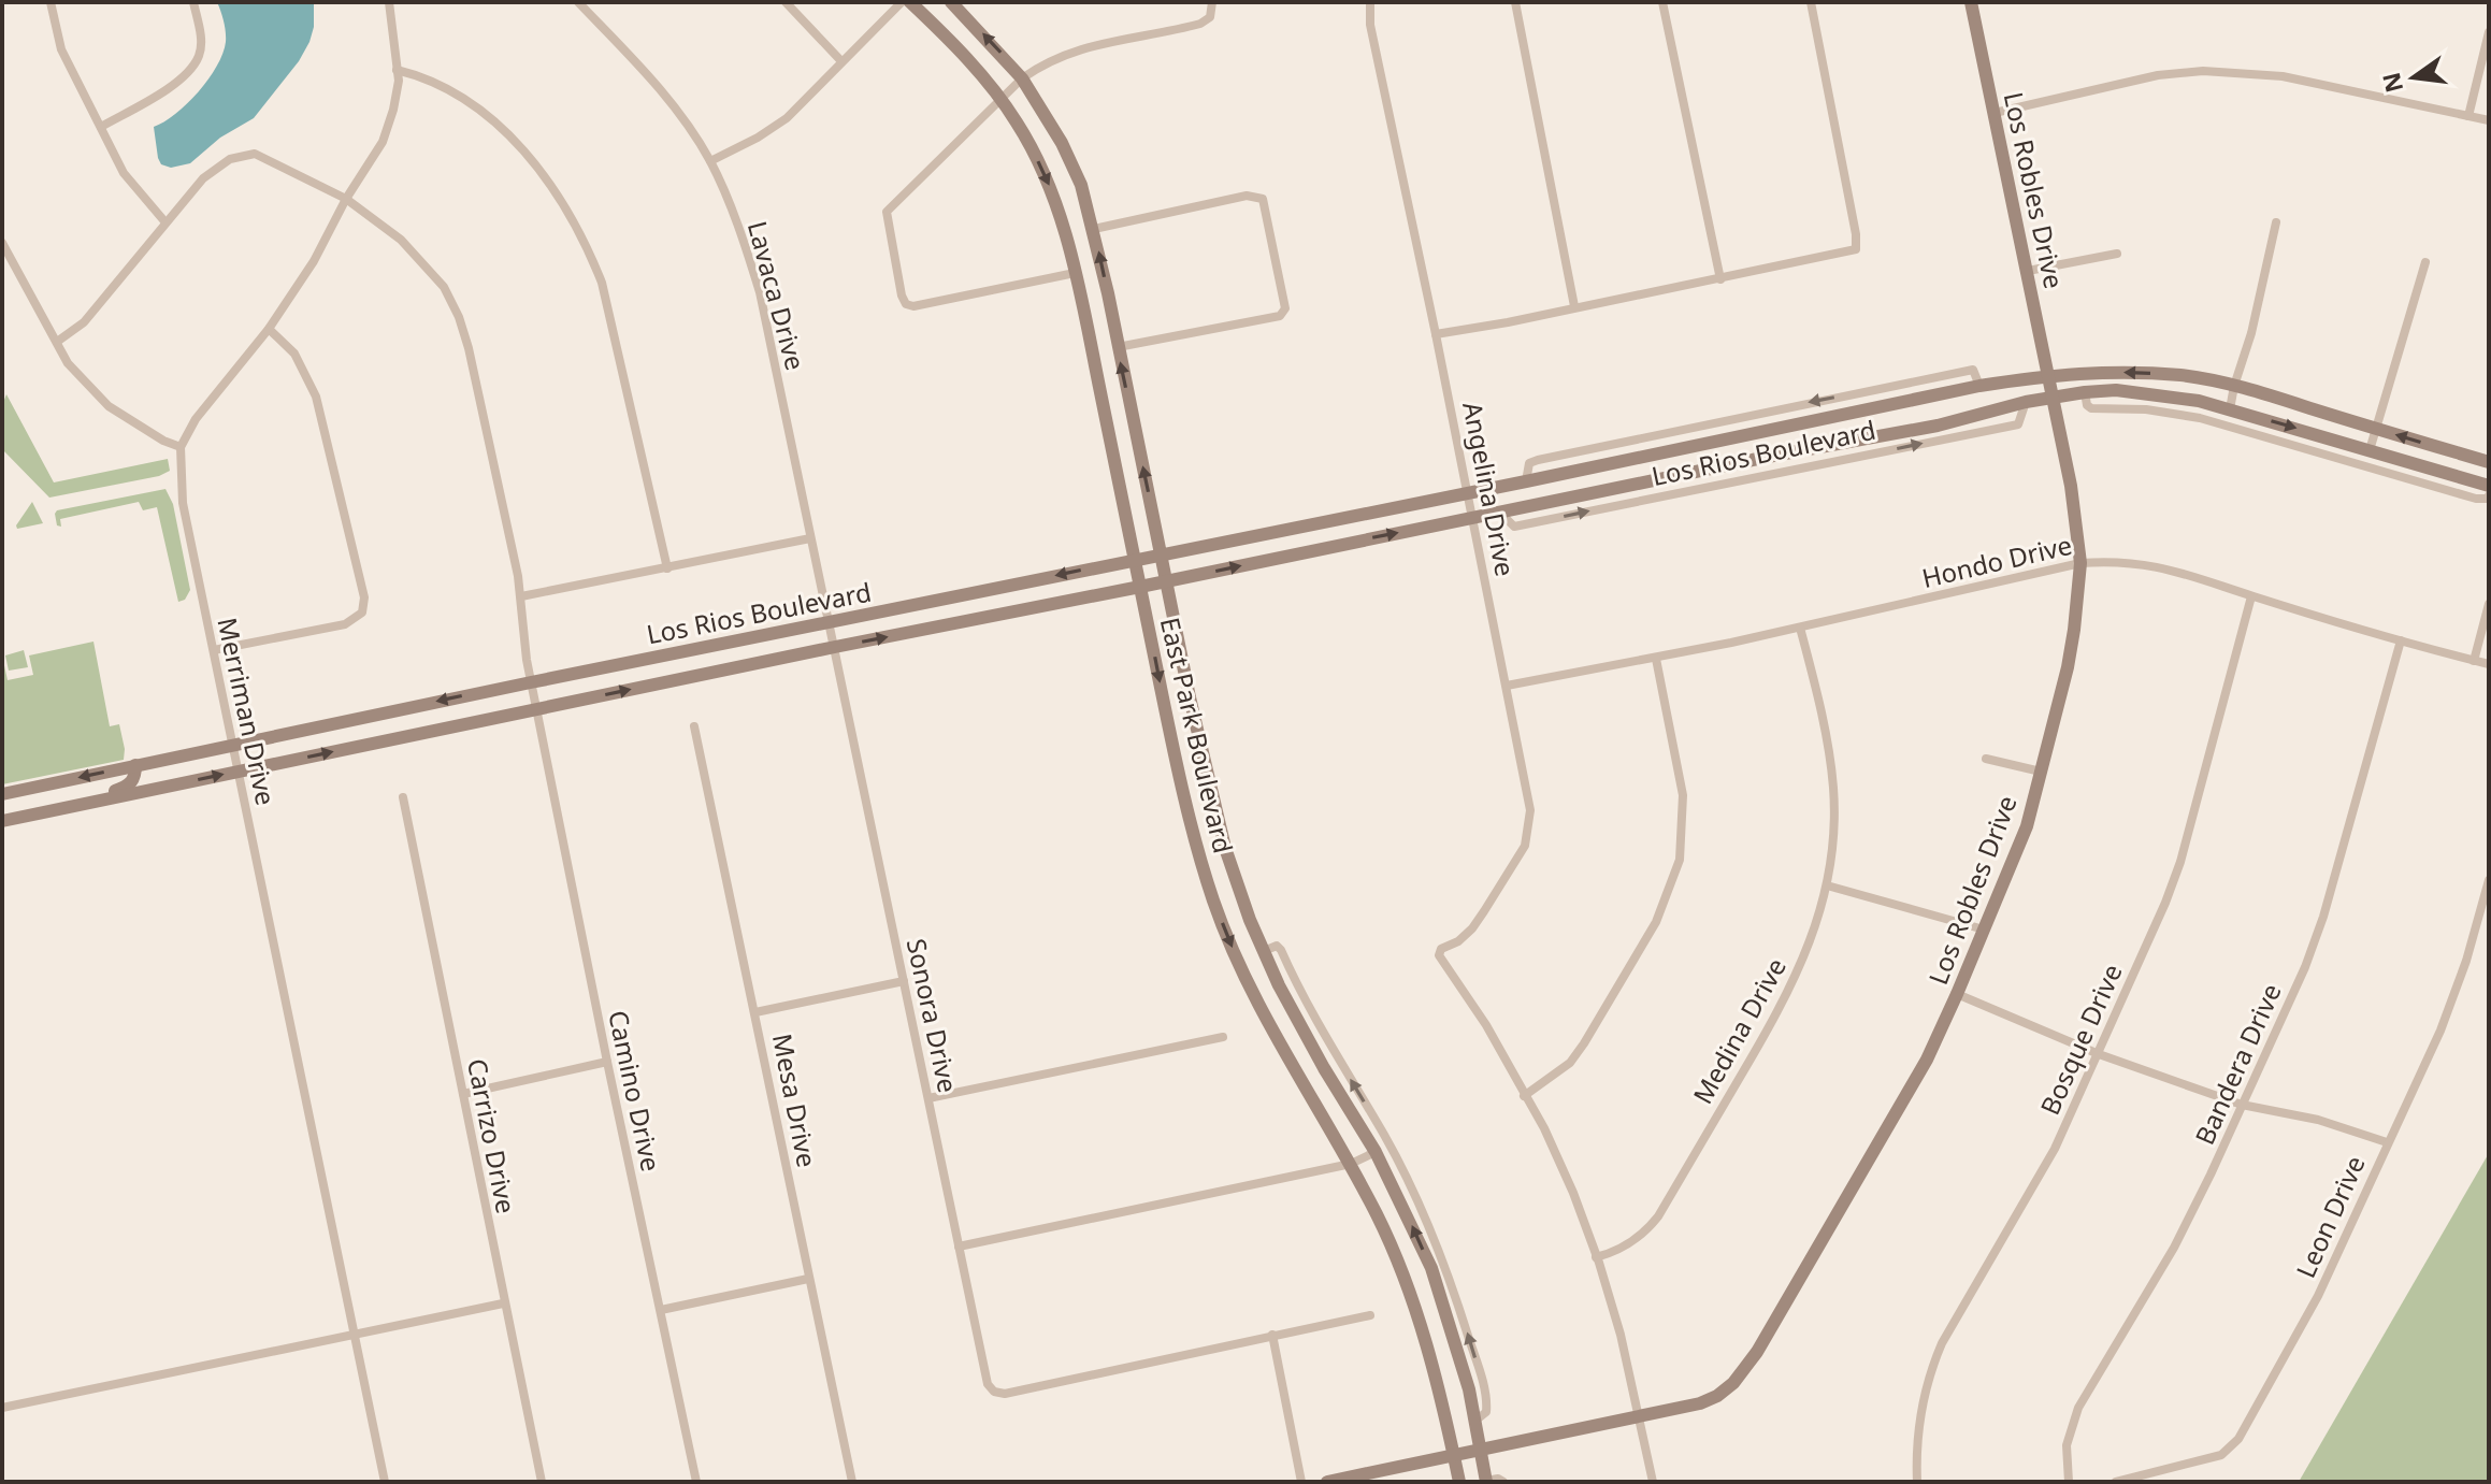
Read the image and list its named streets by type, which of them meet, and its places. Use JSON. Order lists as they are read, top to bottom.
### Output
{
  "streets": {
    "main road": ["Los Robles Drive", "Los Rios Boulevard", "East Park Boulevard"],
    "street": [
      "Lavaca Drive",
      "Angelina Drive",
      "Hondo Drive",
      "Merriman Drive",
      "Sonora Drive",
      "Medina Drive",
      "Bosque Drive",
      "Bandera Drive",
      "Camino Drive",
      "Mesa Drive",
      "Carrizo Drive",
      "Leon Drive"
    ]
  },
  "crossings": [
    ["Los Robles Drive", "Los Rios Boulevard"],
    ["Los Robles Drive", "Hondo Drive"],
    ["Los Robles Drive", "East Park Boulevard"],
    ["Lavaca Drive", "Los Rios Boulevard"],
    ["Lavaca Drive", "Sonora Drive"],
    ["Los Rios Boulevard", "Angelina Drive"],
    ["Los Rios Boulevard", "Merriman Drive"],
    ["Los Rios Boulevard", "East Park Boulevard"],
    ["Los Rios Boulevard", "Sonora Drive"],
    ["Los Rios Boulevard", "Camino Drive"],
    ["Angelina Drive", "Hondo Drive"],
    ["Hondo Drive", "Medina Drive"],
    ["Hondo Drive", "Bosque Drive"],
    ["Hondo Drive", "Bandera Drive"]
  ],
  "north": "left"
}
